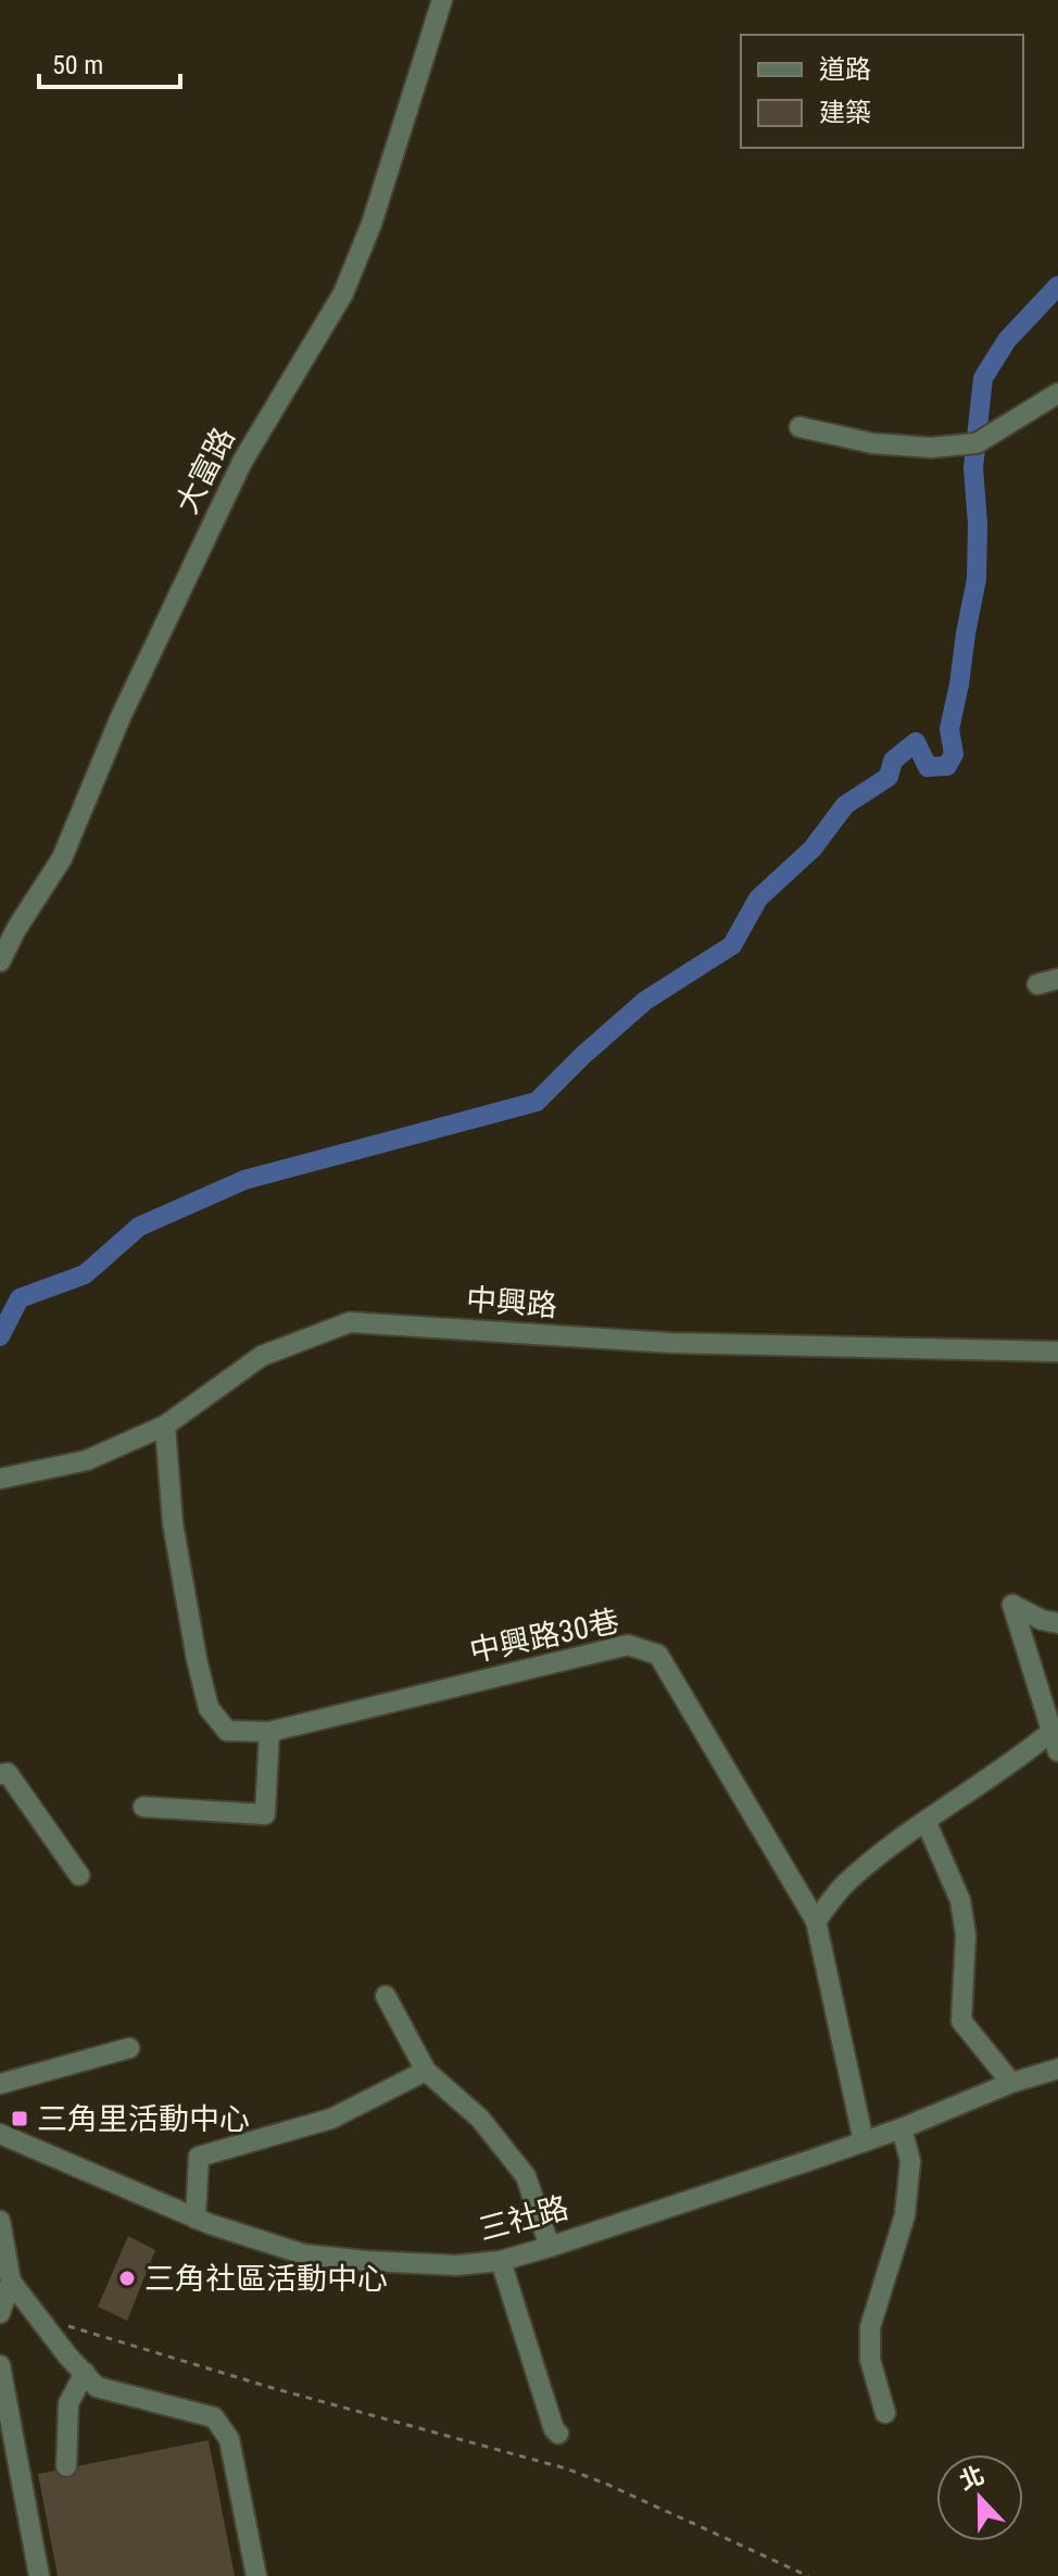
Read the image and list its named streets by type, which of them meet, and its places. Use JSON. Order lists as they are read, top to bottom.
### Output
{
  "streets": {
    "street": [
      "大富路",
      "中興路",
      "中興路30巷",
      "三社路"
    ]
  },
  "crossings": [
    ["中興路", "中興路30巷"],
    ["中興路30巷", "三社路"]
  ],
  "places": {
    "transit": ["三角里活動中心"],
    "other": ["三角社區活動中心"]
  },
  "legend": ["道路", "建築"],
  "scale_bar": "50 m",
  "north": "top"
}
